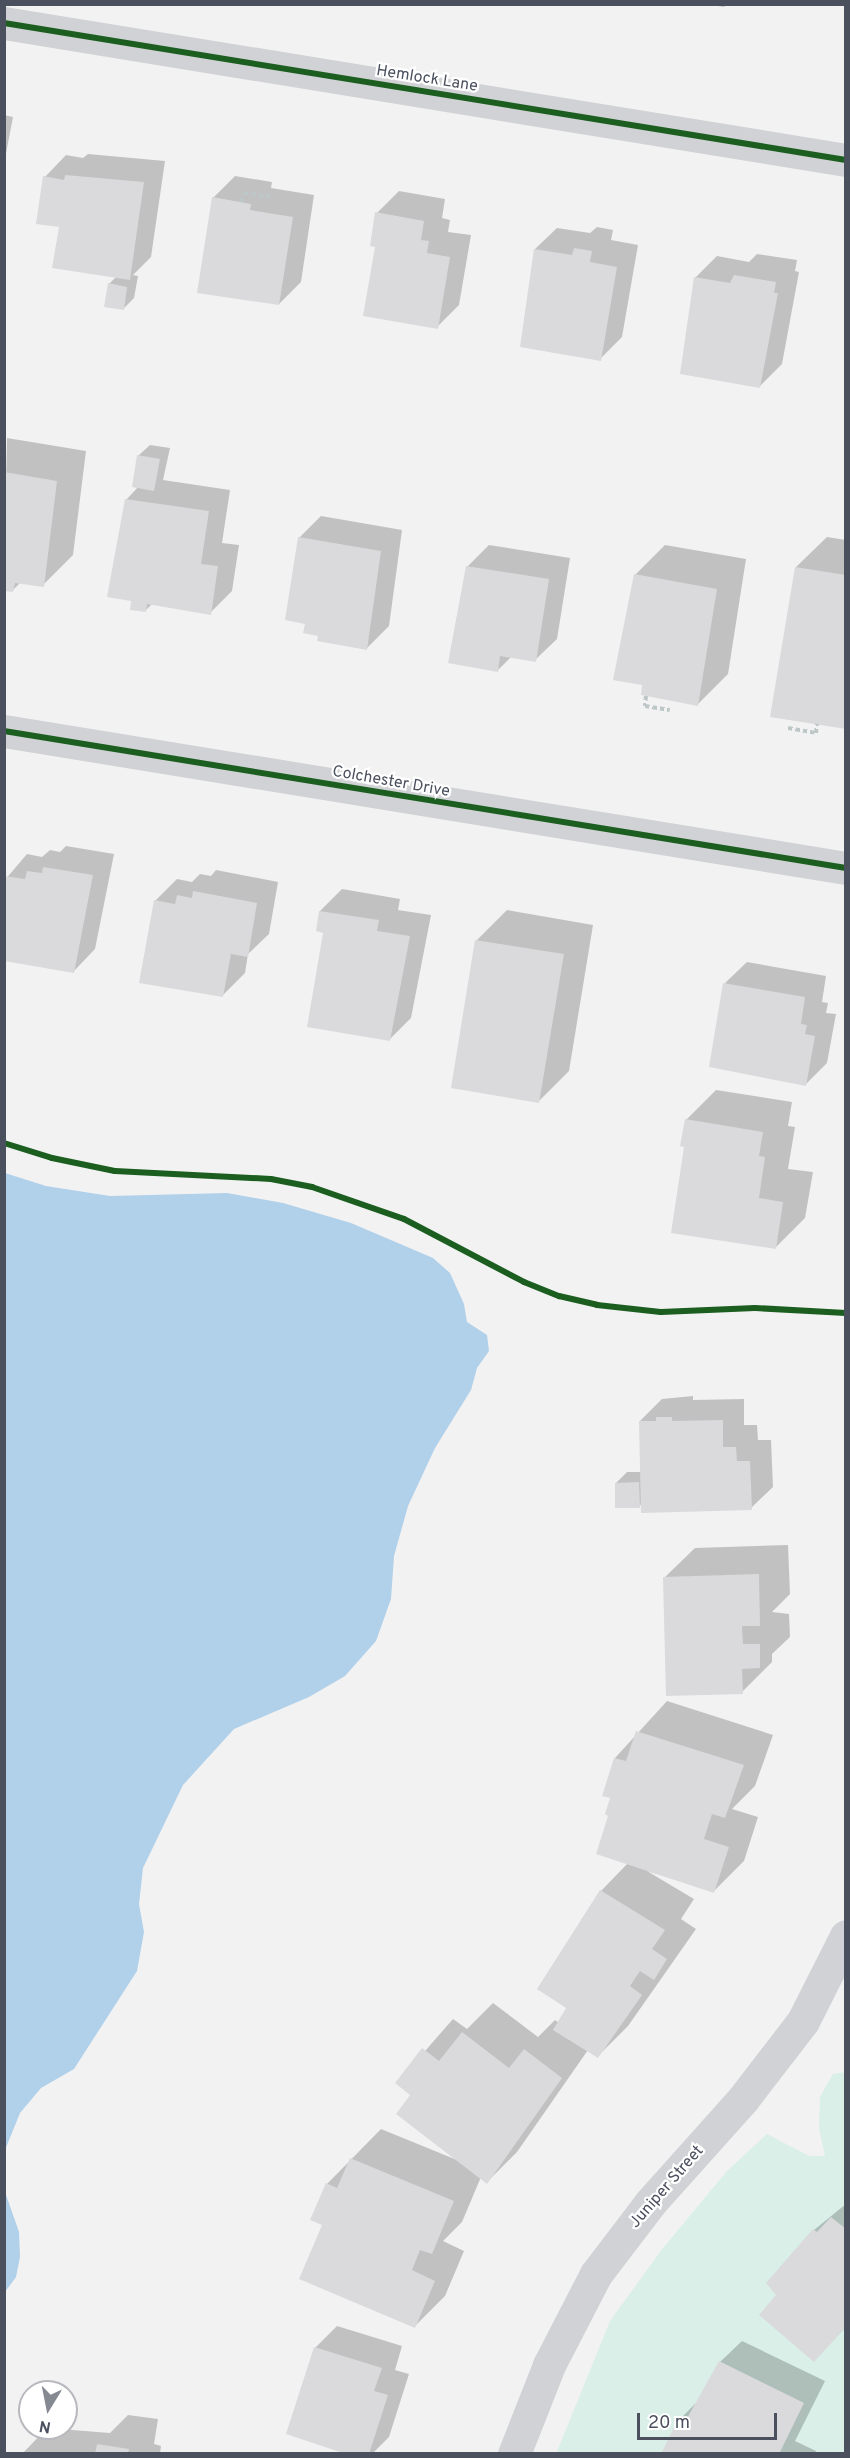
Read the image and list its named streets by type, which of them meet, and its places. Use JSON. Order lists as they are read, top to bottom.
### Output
{
  "streets": {
    "street": ["Hemlock Lane", "Colchester Drive", "Juniper Street"]
  },
  "scale_bar": "20 m",
  "north": "bottom"
}
